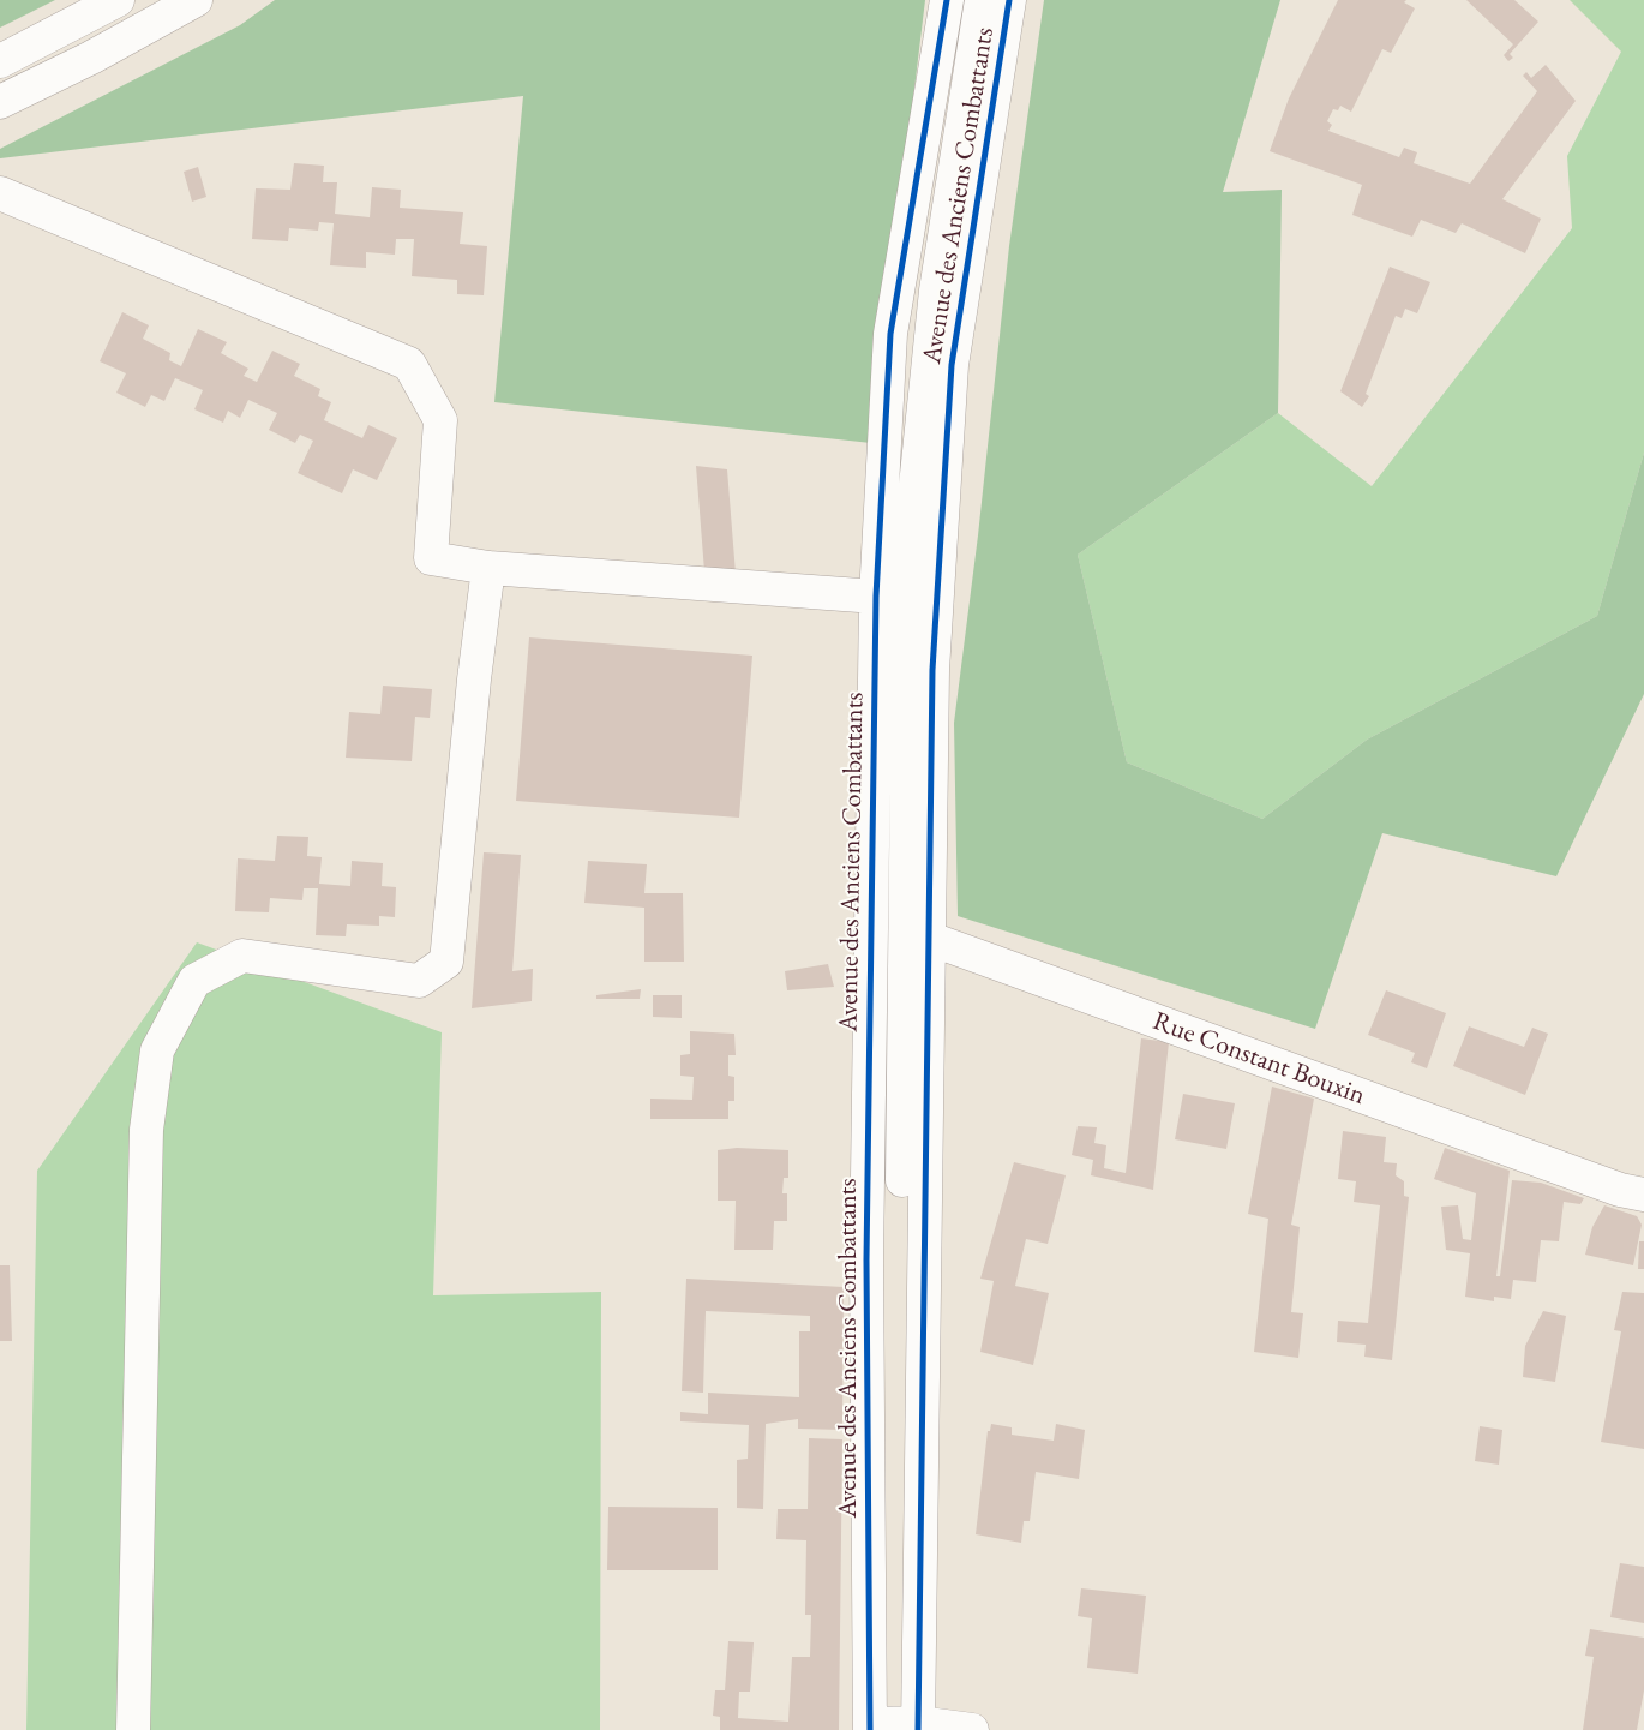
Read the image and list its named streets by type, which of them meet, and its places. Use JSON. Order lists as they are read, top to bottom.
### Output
{
  "streets": {
    "street": ["Avenue des Anciens Combattants", "Rue Constant Bouxin"]
  },
  "crossings": [
    ["Avenue des Anciens Combattants", "Rue Constant Bouxin"]
  ]
}
